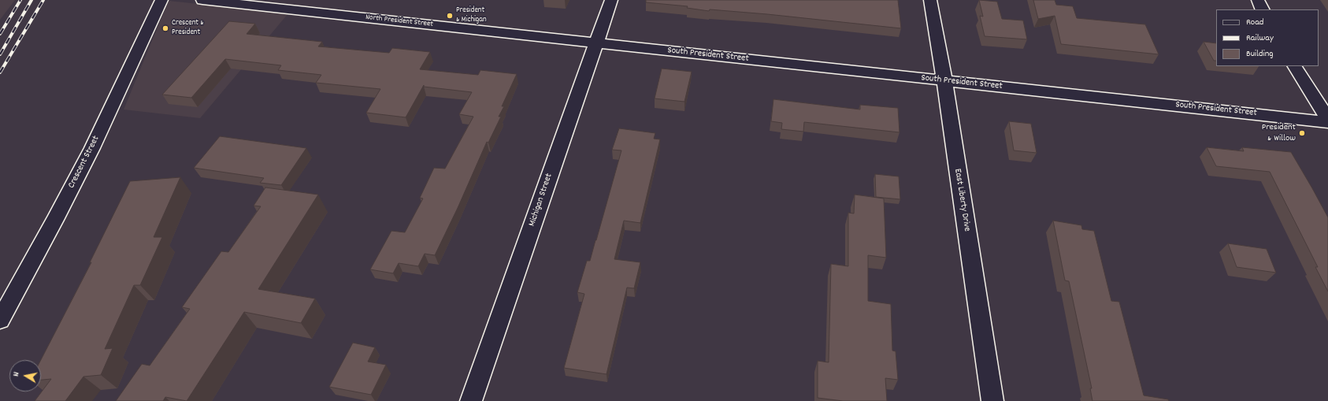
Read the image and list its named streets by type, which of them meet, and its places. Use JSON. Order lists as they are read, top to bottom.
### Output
{
  "streets": {
    "street": [
      "North President Street",
      "South President Street",
      "Crescent Street",
      "Michigan Street",
      "East Liberty Drive"
    ]
  },
  "crossings": [
    ["North President Street", "South President Street"],
    ["North President Street", "Michigan Street"],
    ["South President Street", "Michigan Street"],
    ["South President Street", "East Liberty Drive"]
  ],
  "places": ["President & Michigan", "Crescent & President", "President & Willow"],
  "legend": ["Road", "Railway", "Building"],
  "north": "left"
}
